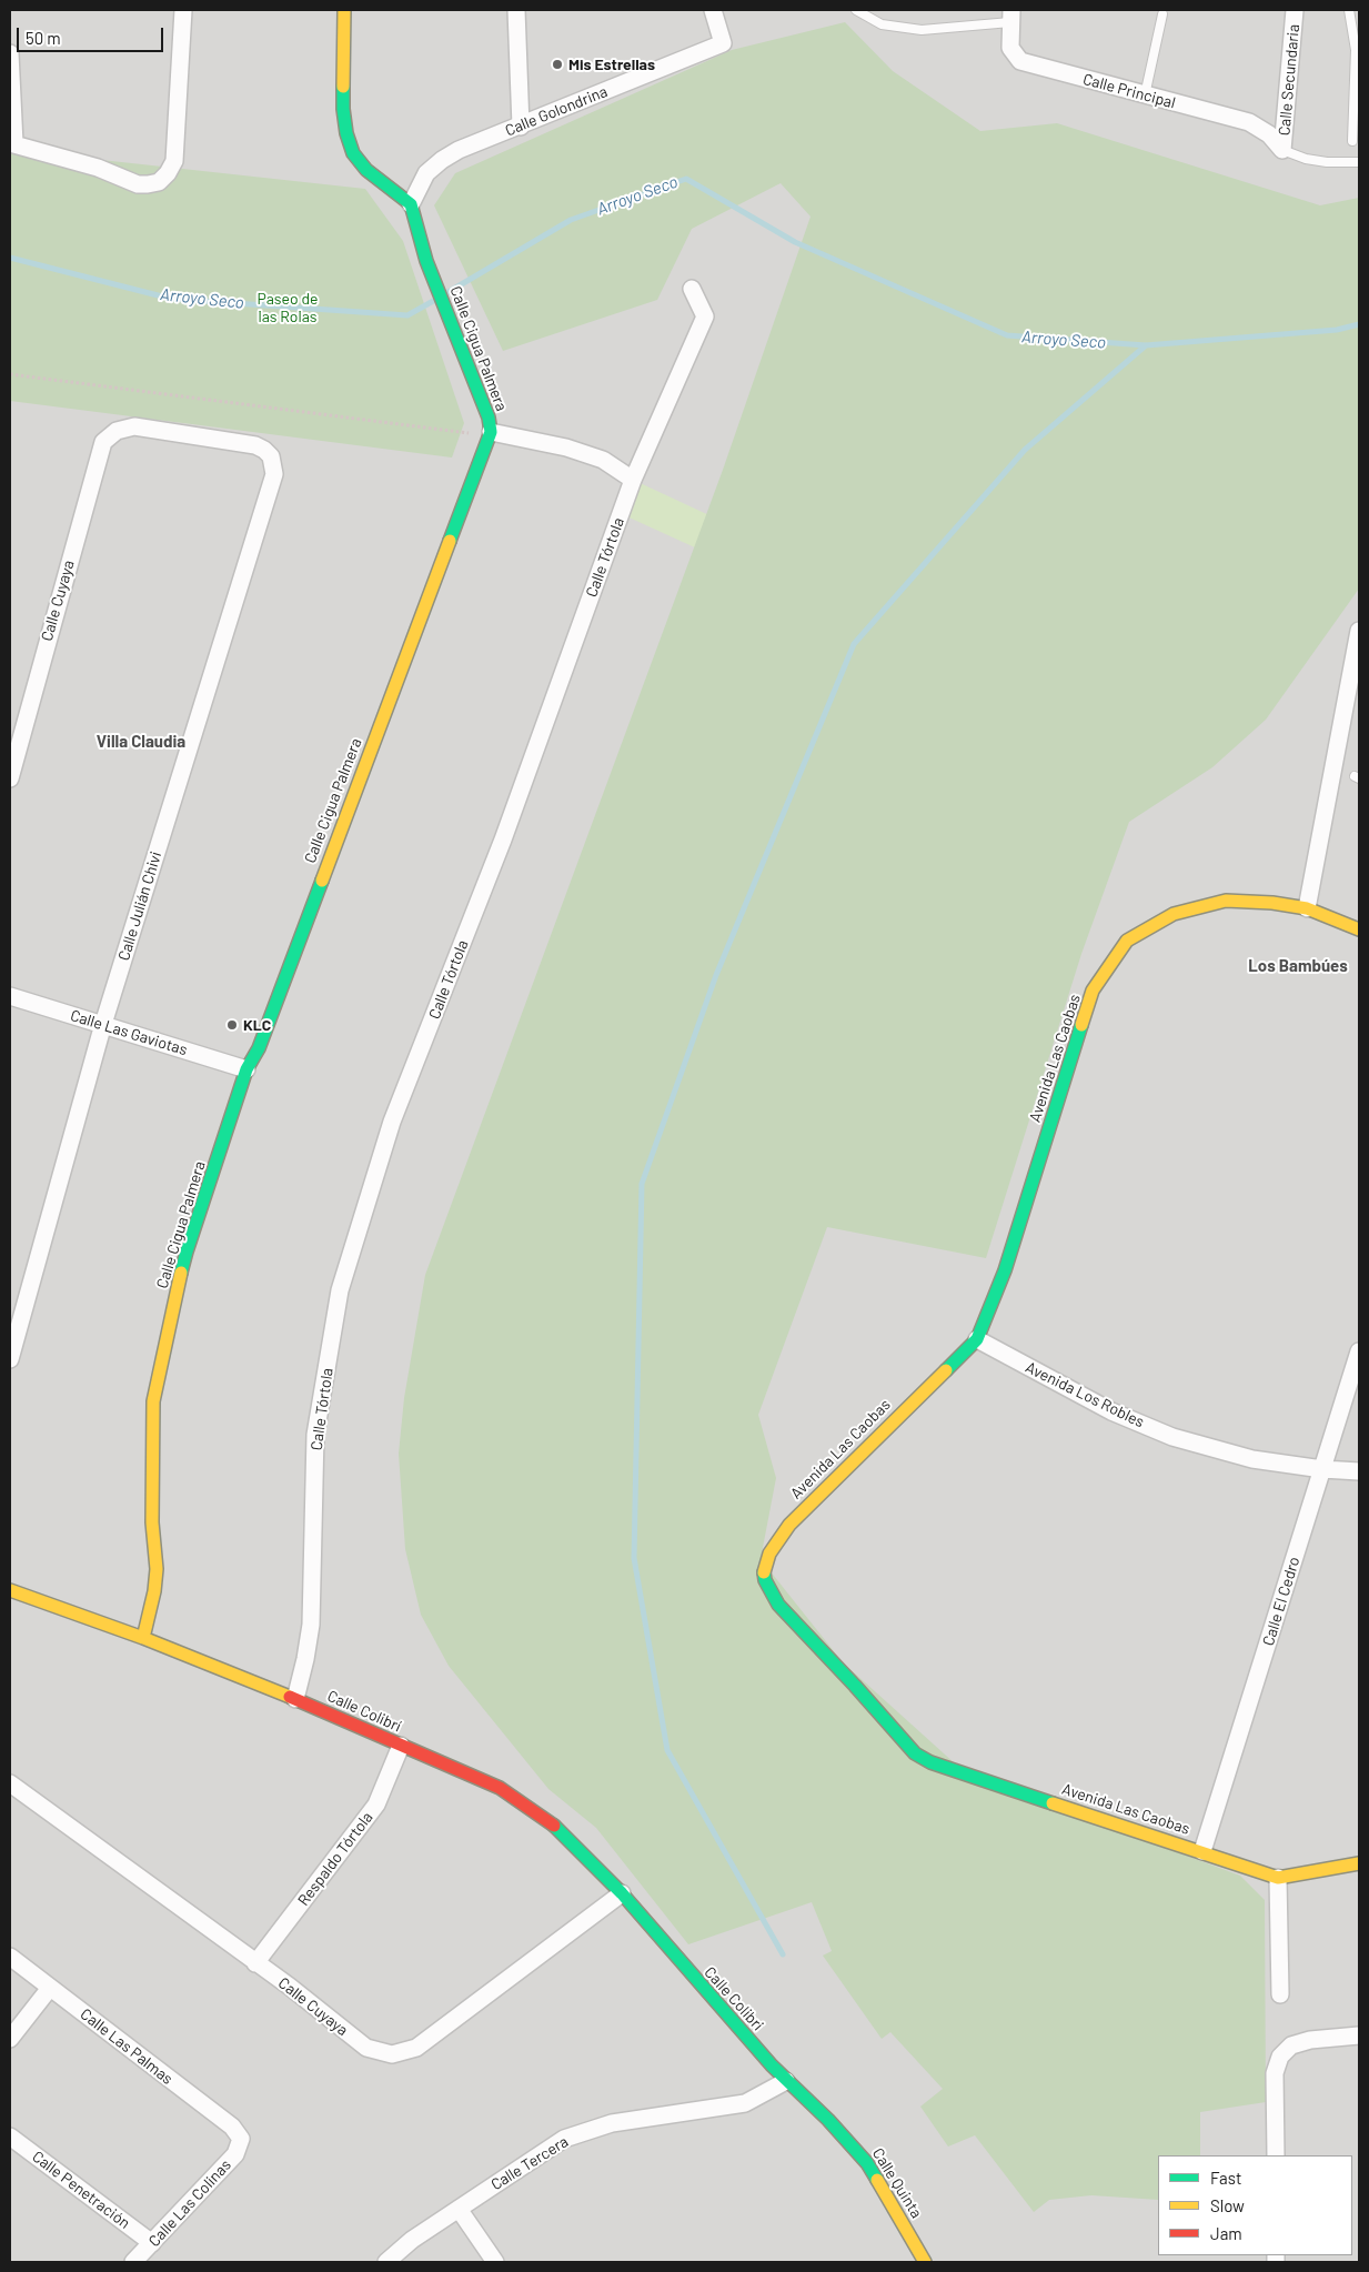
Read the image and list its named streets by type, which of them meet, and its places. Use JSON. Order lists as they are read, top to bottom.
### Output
{
  "streets": {
    "street": [
      "Calle Secundaria",
      "Calle Principal",
      "Calle Golondrina",
      "Calle Cigua Palmera",
      "Calle Tórtola",
      "Calle Cuyaya",
      "Calle Julián Chivi",
      "Calle Las Gaviotas",
      "Avenida Las Caobas",
      "Avenida Los Robles",
      "Calle El Cedro",
      "Calle Colibrí",
      "Respaldo Tórtola",
      "Calle Colibri",
      "Calle Las Palmas",
      "Calle Tercera",
      "Calle Quinta",
      "Calle Penetración",
      "Calle Las Colinas"
    ]
  },
  "crossings": [
    ["Calle Secundaria", "Calle Principal"],
    ["Calle Golondrina", "Calle Cigua Palmera"],
    ["Calle Cigua Palmera", "Calle Las Gaviotas"],
    ["Calle Cigua Palmera", "Calle Colibrí"],
    ["Calle Tórtola", "Calle Colibrí"],
    ["Calle Cuyaya", "Calle Julián Chivi"],
    ["Calle Cuyaya", "Calle Colibrí"],
    ["Calle Cuyaya", "Respaldo Tórtola"],
    ["Calle Julián Chivi", "Calle Las Gaviotas"],
    ["Avenida Las Caobas", "Avenida Los Robles"],
    ["Avenida Las Caobas", "Calle El Cedro"],
    ["Avenida Los Robles", "Calle El Cedro"],
    ["Calle Colibrí", "Respaldo Tórtola"],
    ["Calle Colibrí", "Calle Colibri"],
    ["Calle Colibri", "Calle Tercera"],
    ["Calle Colibri", "Calle Quinta"],
    ["Calle Las Palmas", "Calle Las Colinas"],
    ["Calle Tercera", "Calle Quinta"],
    ["Calle Penetración", "Calle Las Colinas"]
  ],
  "districts": ["Villa Claudia", "Los Bambúes"],
  "water": ["Arroyo Seco"],
  "parks": ["Paseo de las Rolas"],
  "places": ["Mis Estrellas", "KLC"],
  "legend": ["Fast", "Slow", "Jam"],
  "scale_bar": "50 m"
}
